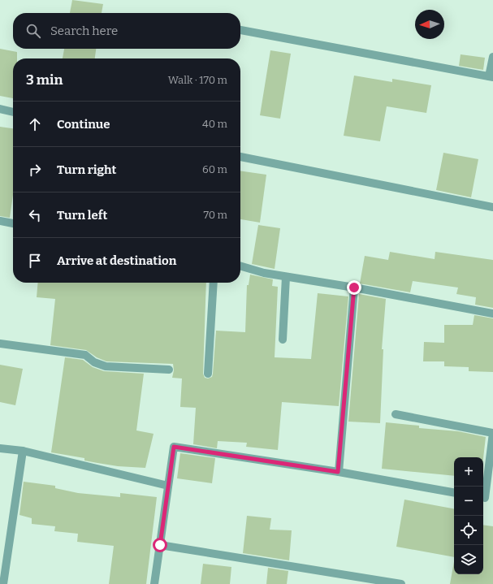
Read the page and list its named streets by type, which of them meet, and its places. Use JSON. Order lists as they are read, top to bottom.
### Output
{
  "north": "left",
  "page": {
    "search": "Search here",
    "heading": ["3 min", "Walk · 170 m"],
    "list": [
      ["Continue", "40 m"],
      ["Turn right", "60 m"],
      ["Turn left", "70 m"],
      "Arrive at destination"
    ],
    "map_buttons": ["+", "−"]
  }
}
